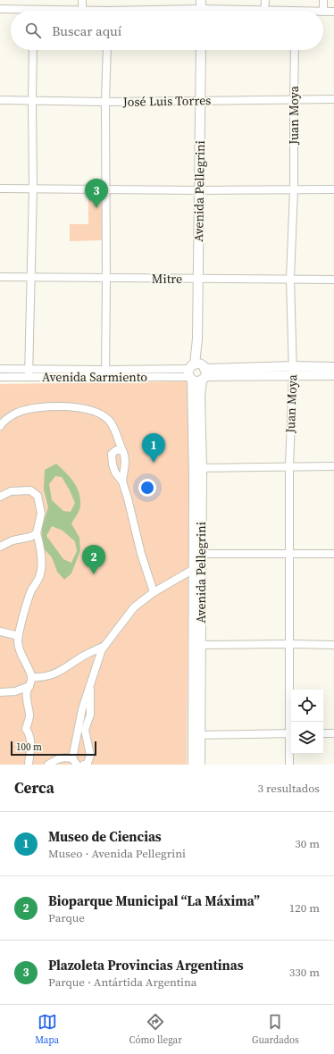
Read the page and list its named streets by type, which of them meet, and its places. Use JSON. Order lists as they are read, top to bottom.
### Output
{
  "streets": {
    "main road": ["Avenida Pellegrini", "Avenida Sarmiento"],
    "street": ["José Luis Torres", "Juan Moya", "Mitre"]
  },
  "crossings": [
    ["José Luis Torres", "Juan Moya"],
    ["José Luis Torres", "Avenida Pellegrini"],
    ["Juan Moya", "Mitre"],
    ["Juan Moya", "Avenida Sarmiento"],
    ["Avenida Pellegrini", "Mitre"],
    ["Avenida Pellegrini", "Avenida Sarmiento"]
  ],
  "scale_bar": "100 m",
  "page": {
    "search": "Buscar aquí",
    "pins": ["3", "1", "2"],
    "scale": "100 m",
    "heading": ["Cerca", "3 resultados"],
    "list": [
      {
        "mark": "1",
        "name": "Museo de Ciencias",
        "note": "Museo · Avenida Pellegrini",
        "value": "30 m"
      },
      {
        "mark": "2",
        "name": "Bioparque Municipal “La Máxima”",
        "note": "Parque",
        "value": "120 m"
      },
      {
        "mark": "3",
        "name": "Plazoleta Provincias Argentinas",
        "note": "Parque · Antártida Argentina",
        "value": "330 m"
      }
    ],
    "nav": ["Mapa", "Cómo llegar", "Guardados"]
  }
}
